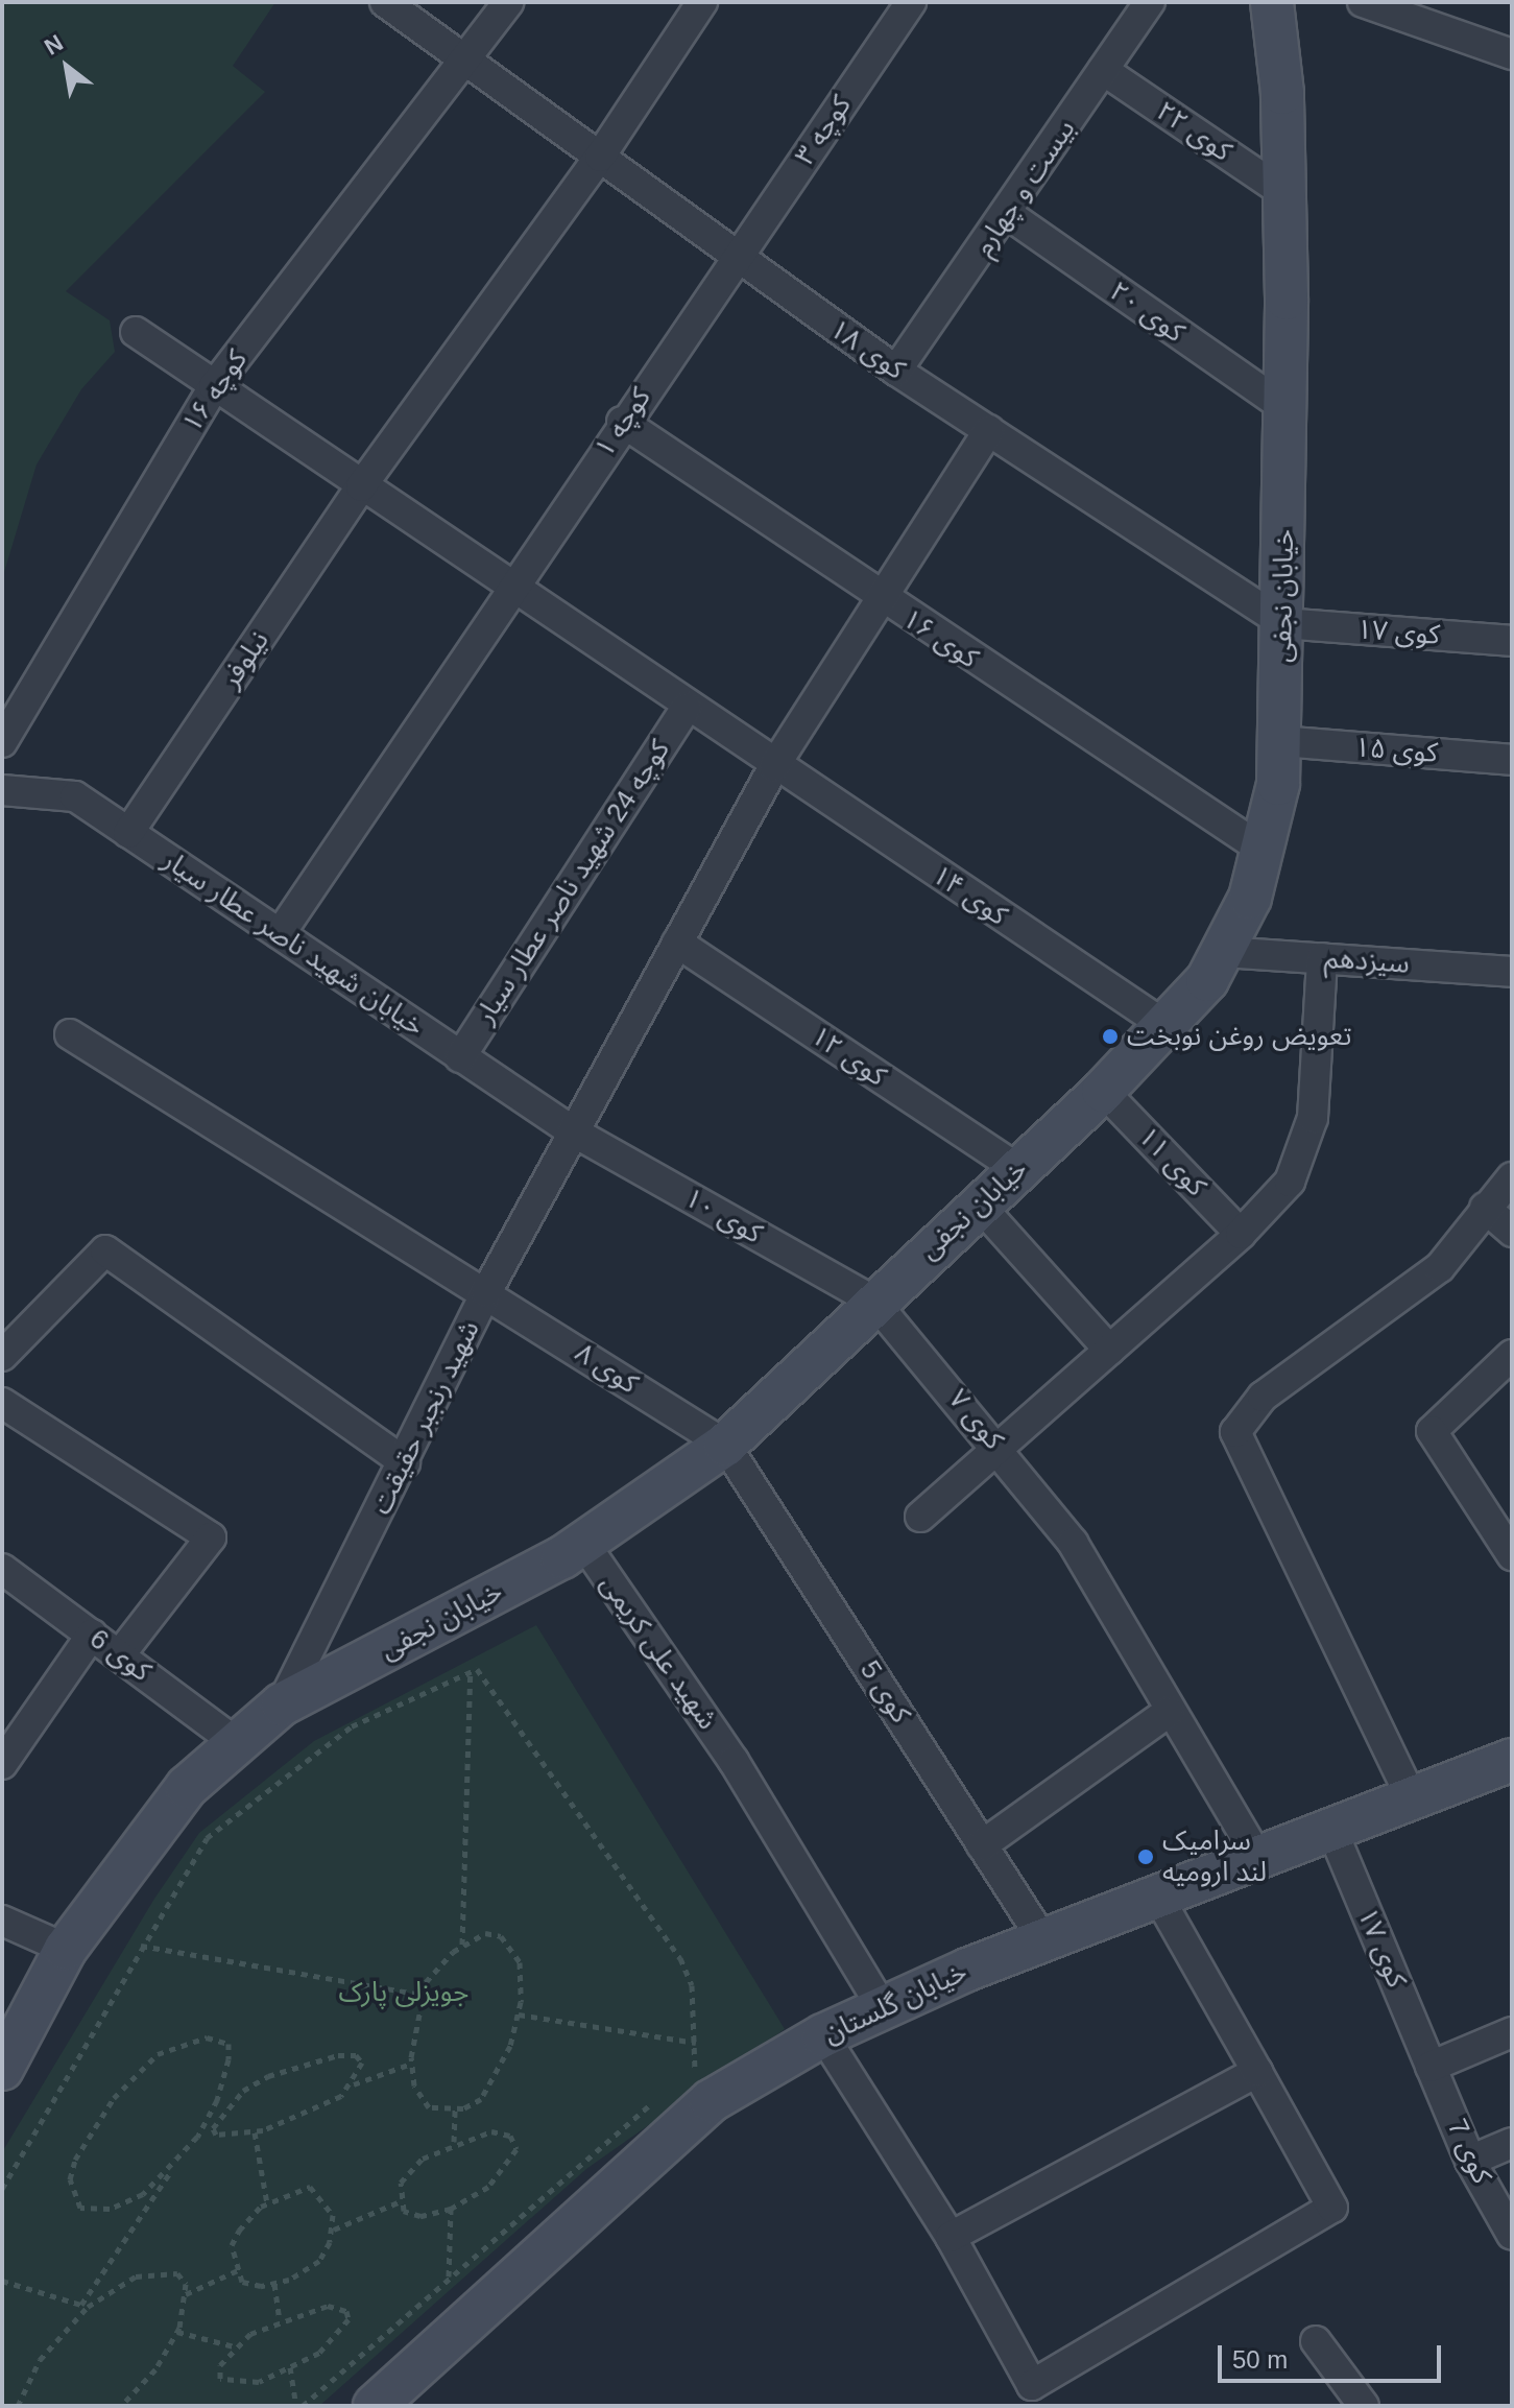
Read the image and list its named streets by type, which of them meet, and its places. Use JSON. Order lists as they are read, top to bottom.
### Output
{
  "streets": {
    "street": [
      "کوچه ۳",
      "کوی ۲۲",
      "بیست و چهارم",
      "کوی ۲۰",
      "کوی ۱۸",
      "کوچه ۱۶",
      "کوچه ۱",
      "خیابان نجفی",
      "کوی ۱۷",
      "کوی ۱۶",
      "نیلوفر",
      "کوی ۱۵",
      "کوچه 24 شهید ناصر عطار سیار",
      "کوی ۱۴",
      "خیابان شهید ناصر عطار سیار",
      "سیزدهم",
      "کوی ۱۲",
      "کوی ۱۱",
      "کوی ۱۰",
      "کوی ۸",
      "شهید رنجبر حقیقت",
      "کوی ۷",
      "شهید علی کریمی",
      "کوی 6",
      "کوی 5",
      "خیابان گلستان",
      "کوی 7"
    ]
  },
  "crossings": [
    ["کوچه ۳", "کوی ۱۸"],
    ["کوچه ۳", "کوچه ۱"],
    ["کوی ۲۲", "بیست و چهارم"],
    ["کوی ۲۲", "خیابان نجفی"],
    ["بیست و چهارم", "کوی ۲۰"],
    ["بیست و چهارم", "کوی ۱۸"],
    ["کوی ۲۰", "خیابان نجفی"],
    ["کوی ۱۸", "کوچه ۱۶"],
    ["کوی ۱۸", "کوچه ۱"],
    ["کوی ۱۸", "خیابان نجفی"],
    ["کوی ۱۸", "کوی ۱۷"],
    ["کوی ۱۸", "نیلوفر"],
    ["کوی ۱۸", "شهید رنجبر حقیقت"],
    ["کوچه ۱۶", "کوی ۱۴"],
    ["کوچه ۱", "کوی ۱۶"],
    ["کوچه ۱", "کوی ۱۴"],
    ["کوچه ۱", "خیابان شهید ناصر عطار سیار"],
    ["خیابان نجفی", "کوی ۱۷"],
    ["خیابان نجفی", "کوی ۱۶"],
    ["خیابان نجفی", "کوی ۱۵"],
    ["خیابان نجفی", "کوی ۱۴"],
    ["خیابان نجفی", "سیزدهم"],
    ["خیابان نجفی", "کوی ۱۲"],
    ["خیابان نجفی", "کوی ۱۱"],
    ["خیابان نجفی", "کوی ۱۰"],
    ["خیابان نجفی", "کوی ۸"],
    ["خیابان نجفی", "شهید رنجبر حقیقت"],
    ["خیابان نجفی", "کوی ۷"],
    ["خیابان نجفی", "شهید علی کریمی"],
    ["خیابان نجفی", "کوی 6"],
    ["خیابان نجفی", "کوی 5"],
    ["کوی ۱۷", "خیابان گلستان"],
    ["کوی ۱۷", "کوی 7"],
    ["کوی ۱۶", "شهید رنجبر حقیقت"],
    ["نیلوفر", "کوی ۱۴"],
    ["نیلوفر", "خیابان شهید ناصر عطار سیار"],
    ["کوچه 24 شهید ناصر عطار سیار", "کوی ۱۴"],
    ["کوچه 24 شهید ناصر عطار سیار", "خیابان شهید ناصر عطار سیار"],
    ["کوی ۱۴", "شهید رنجبر حقیقت"],
    ["خیابان شهید ناصر عطار سیار", "کوی ۱۰"],
    ["خیابان شهید ناصر عطار سیار", "شهید رنجبر حقیقت"],
    ["کوی ۱۲", "شهید رنجبر حقیقت"],
    ["کوی ۱۰", "شهید رنجبر حقیقت"],
    ["کوی ۱۰", "کوی ۷"],
    ["کوی ۸", "شهید رنجبر حقیقت"],
    ["کوی ۸", "کوی 5"],
    ["کوی ۷", "خیابان گلستان"],
    ["شهید علی کریمی", "خیابان گلستان"],
    ["کوی 5", "خیابان گلستان"]
  ],
  "parks": ["جویزلی پارک"],
  "places": ["تعویض روغن نوبخت", "سرامیک لند ارومیه"],
  "scale_bar": "50 m",
  "north": "top left"
}
